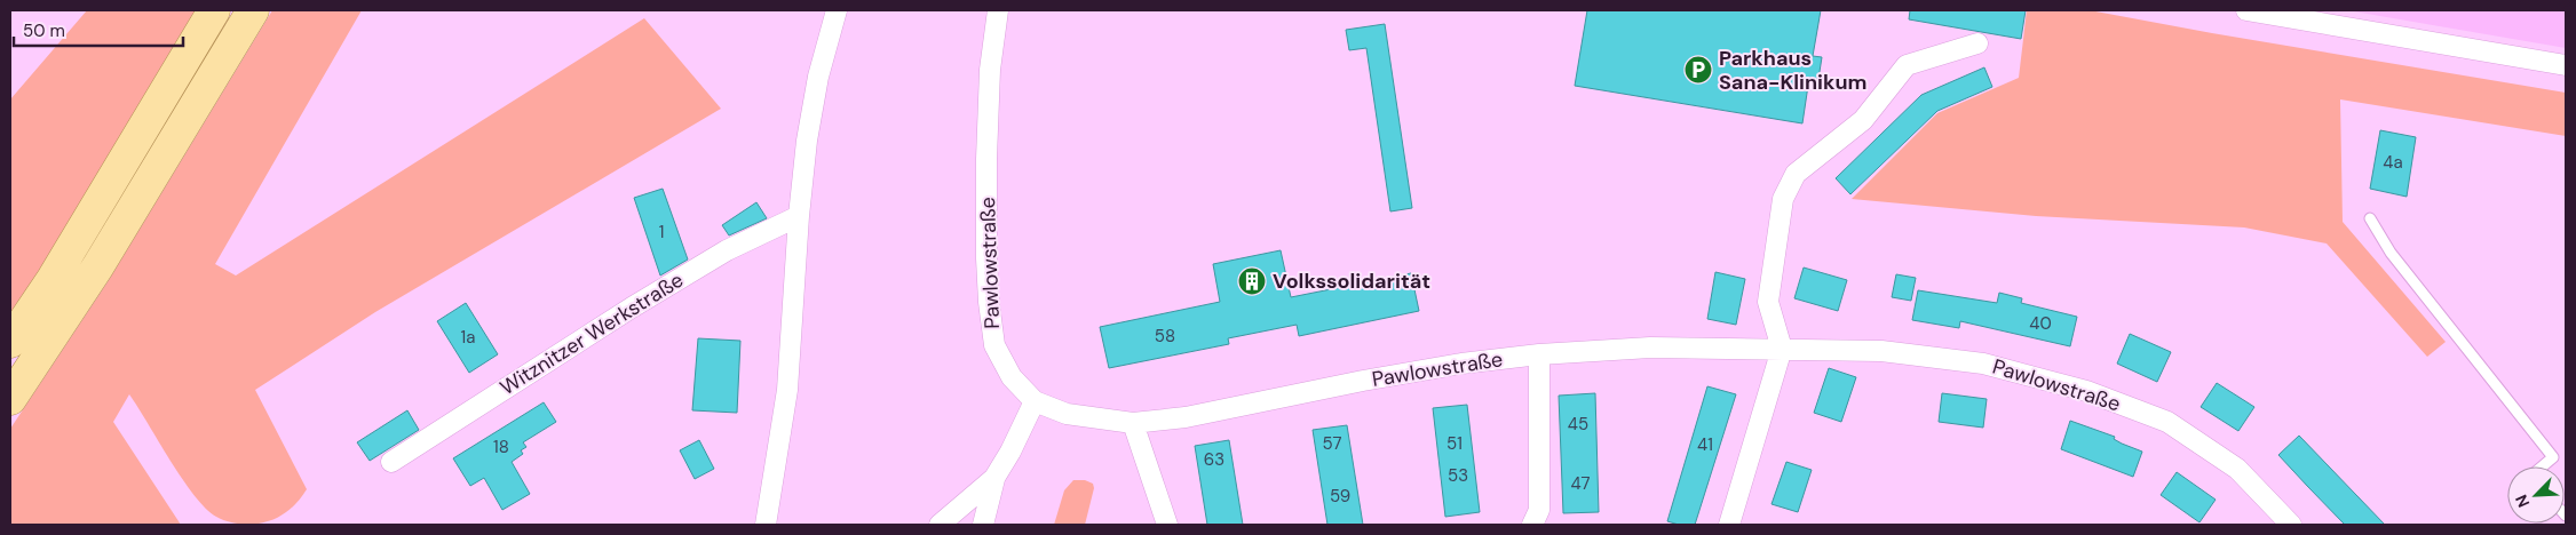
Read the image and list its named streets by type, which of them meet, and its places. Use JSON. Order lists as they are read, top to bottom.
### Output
{
  "streets": {
    "street": ["Pawlowstraße", "Witznitzer Werkstraße"]
  },
  "places": {
    "parking": ["Parkhaus Sana-Klinikum"],
    "building": ["Volkssolidarität"]
  },
  "house_numbers": [
    "4a",
    "1",
    "40",
    "58",
    "1a",
    "45",
    "57",
    "51",
    "41",
    "18",
    "63",
    "53",
    "47",
    "59"
  ],
  "scale_bar": "50 m",
  "north": "bottom left"
}
